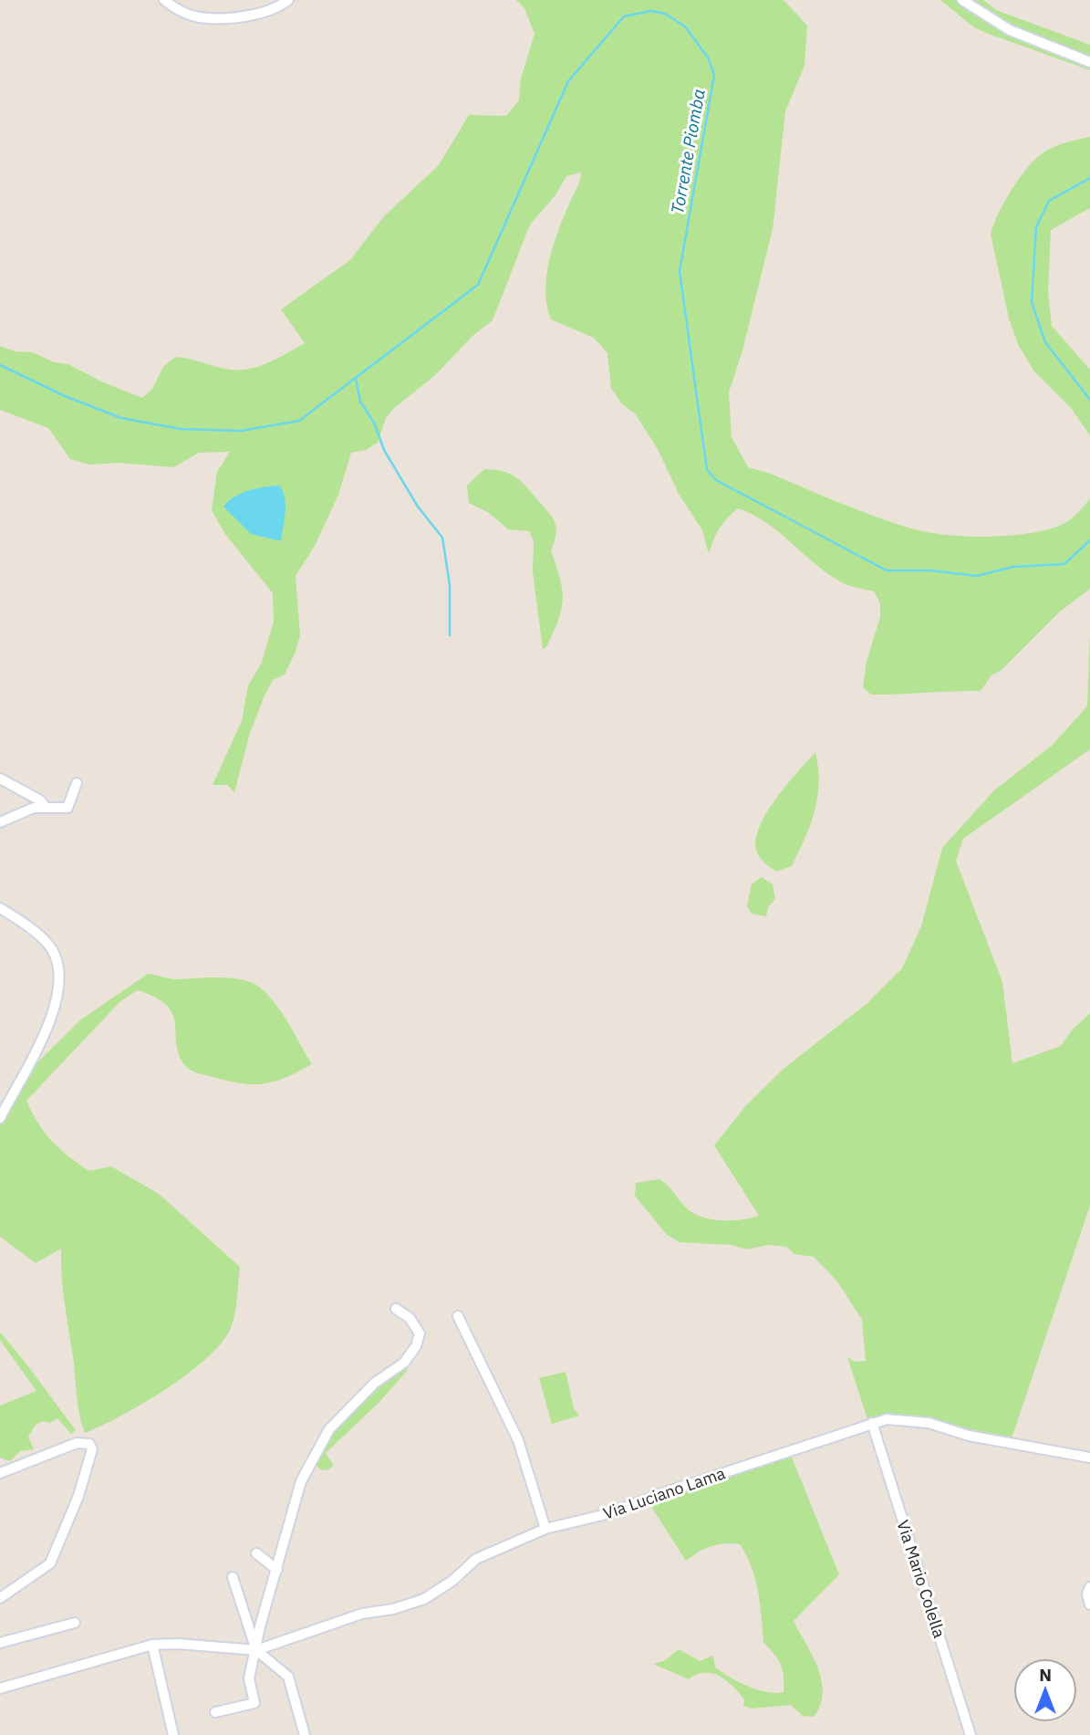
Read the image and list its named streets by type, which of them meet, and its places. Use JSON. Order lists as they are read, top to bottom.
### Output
{
  "streets": {
    "street": ["Via Luciano Lama", "Via Mario Colella"]
  },
  "crossings": [
    ["Via Luciano Lama", "Via Mario Colella"]
  ],
  "water": ["Torrente Piomba"],
  "north": "top"
}
